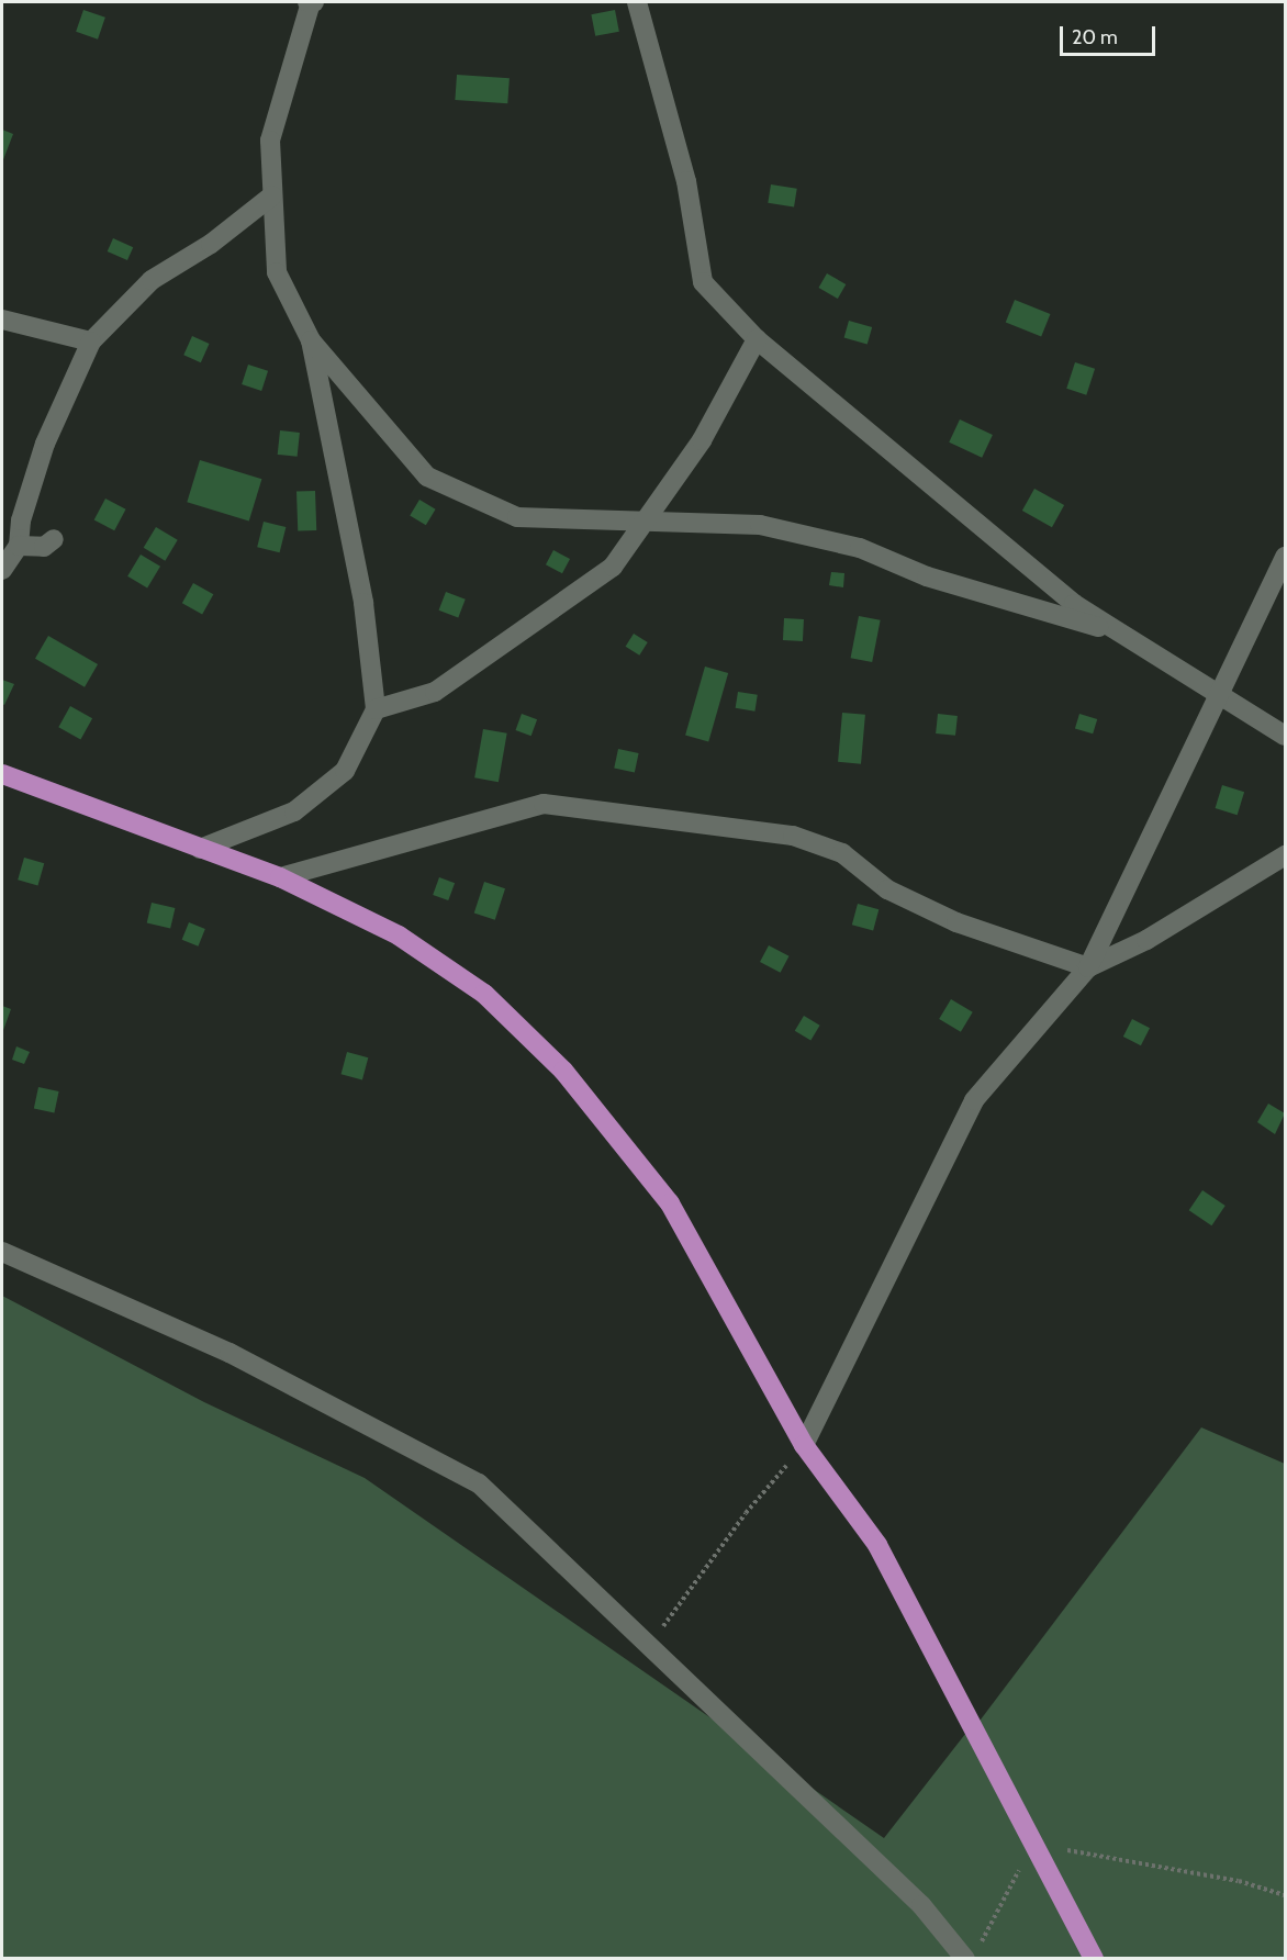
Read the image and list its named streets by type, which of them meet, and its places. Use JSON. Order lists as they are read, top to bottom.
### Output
{
  "scale_bar": "20 m"
}
